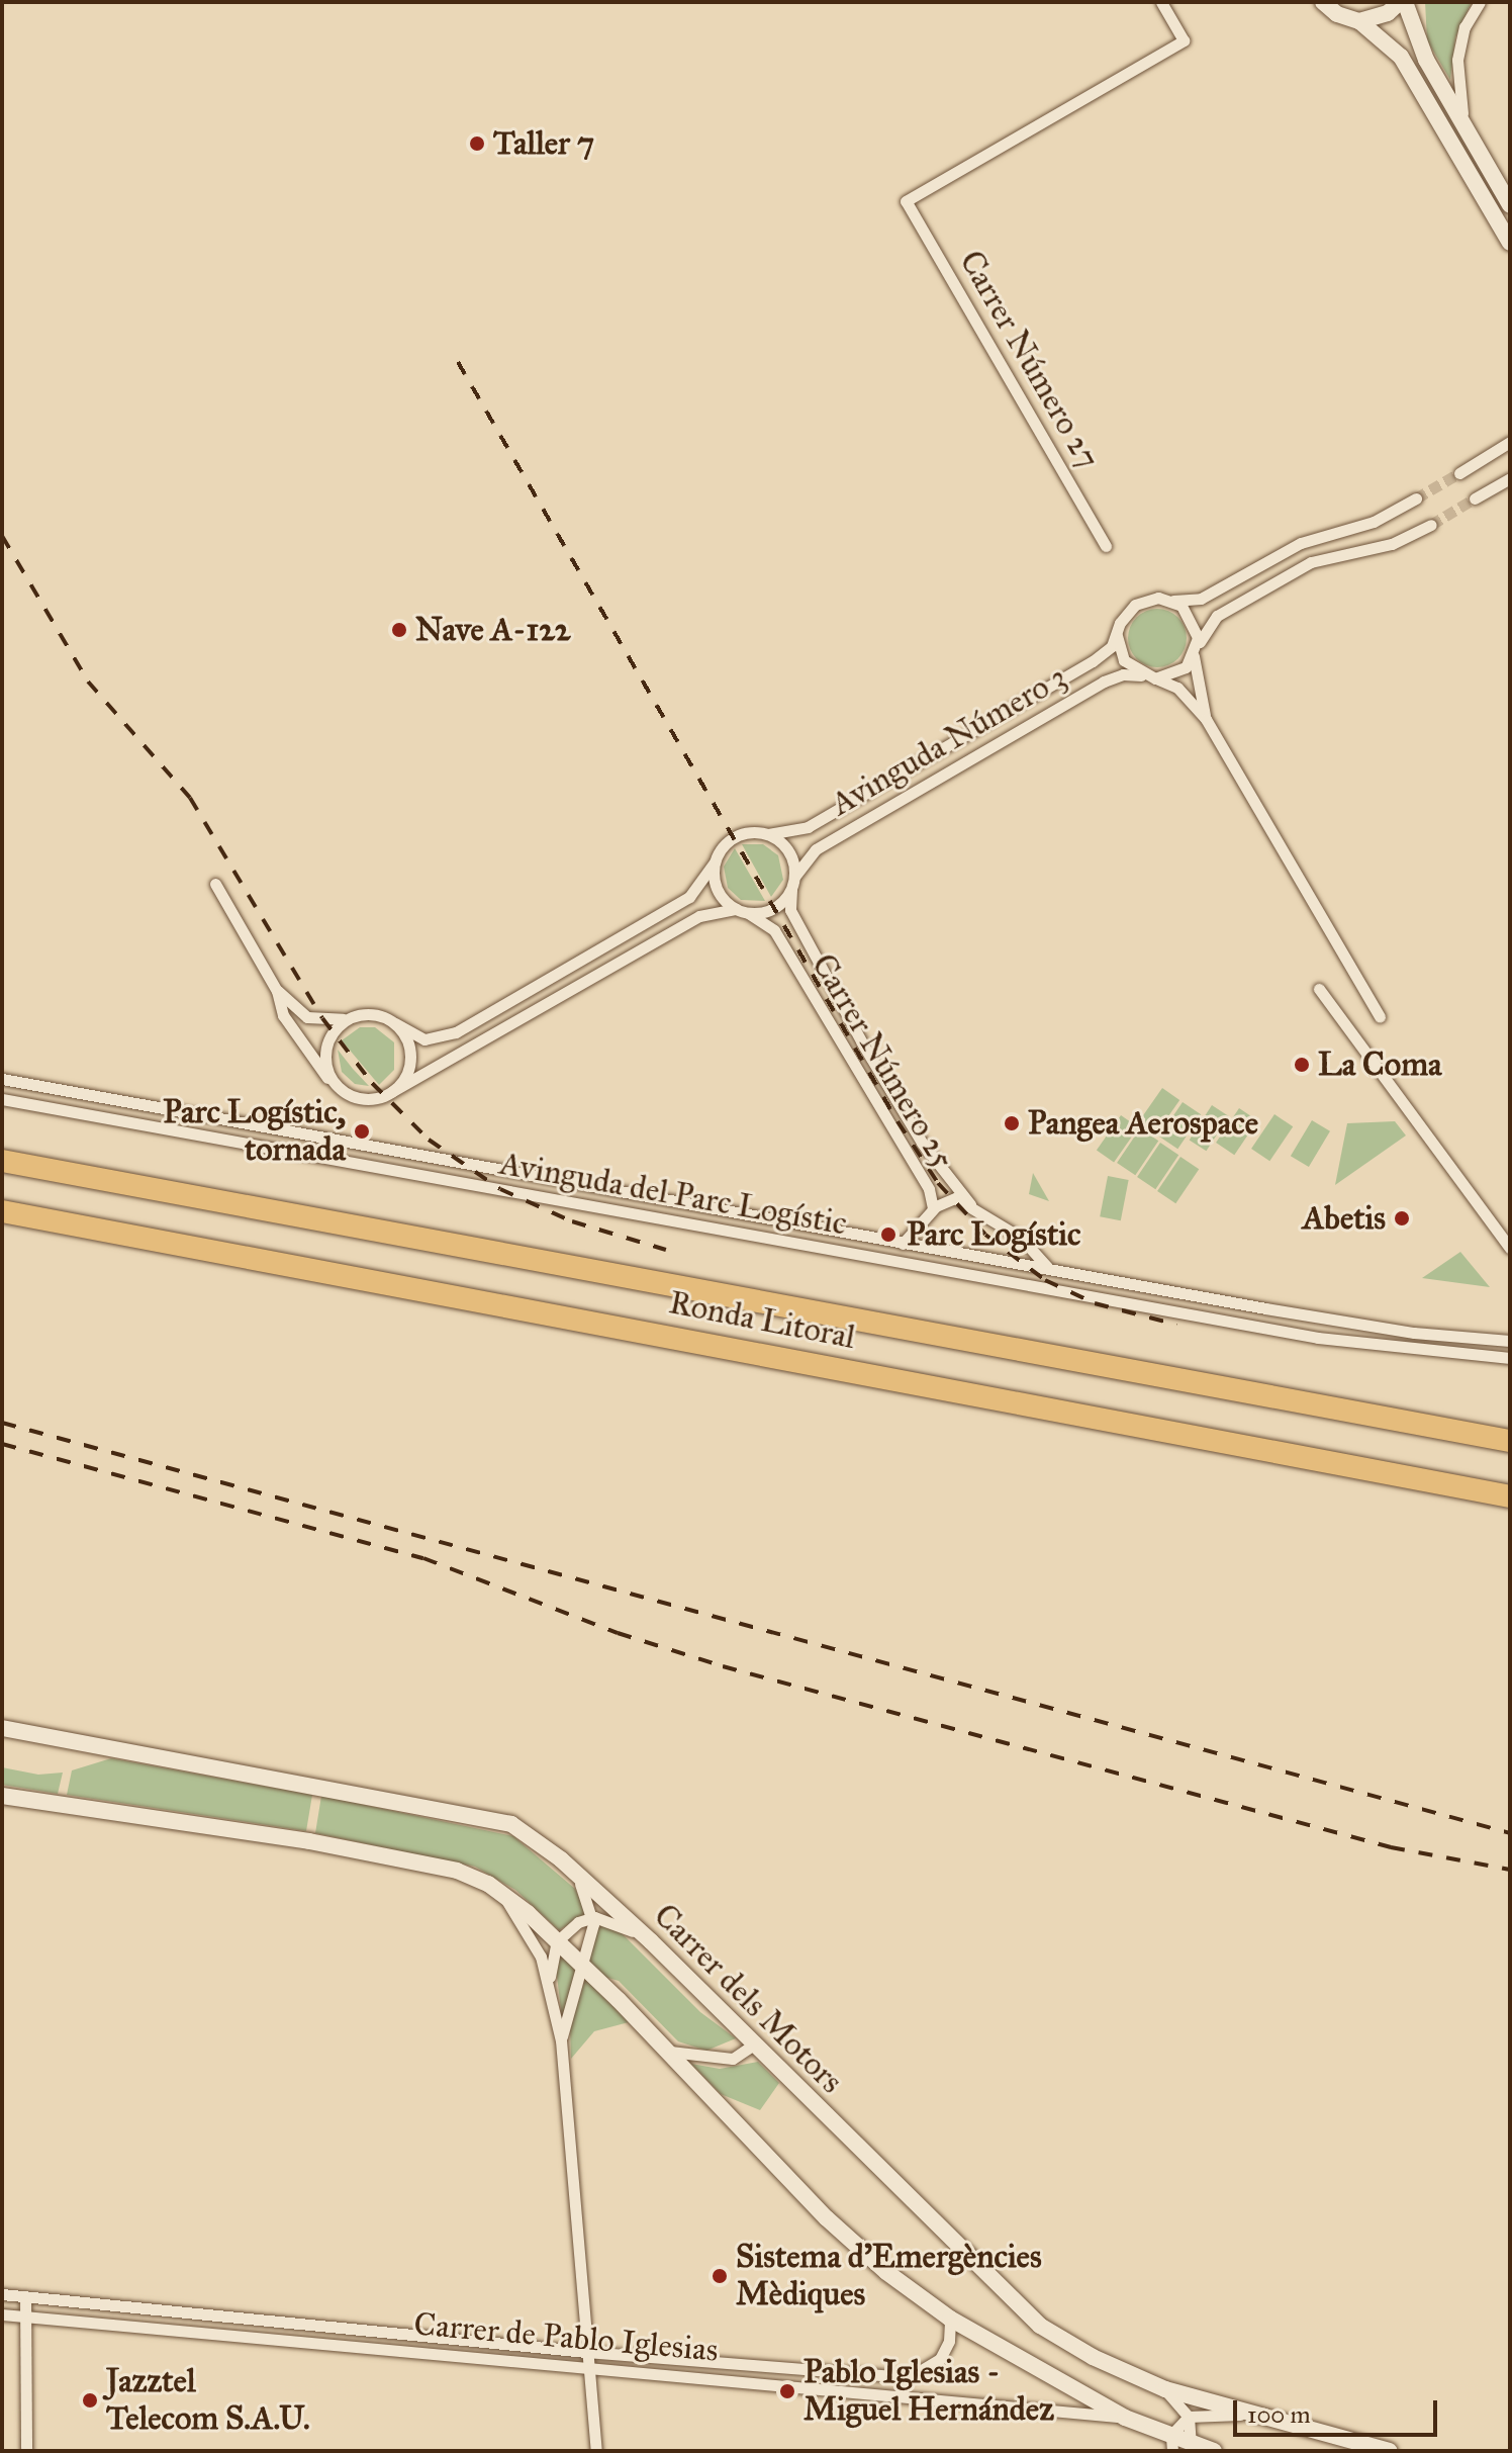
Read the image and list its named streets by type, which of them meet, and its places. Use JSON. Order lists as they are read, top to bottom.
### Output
{
  "streets": {
    "highway": ["Ronda Litoral"],
    "street": [
      "Carrer Número 27",
      "Avinguda Número 3",
      "Carrer Número 25",
      "Avinguda del Parc Logístic",
      "Carrer dels Motors",
      "Carrer de Pablo Iglesias"
    ]
  },
  "crossings": [
    ["Avinguda Número 3", "Carrer Número 25"],
    ["Carrer Número 25", "Avinguda del Parc Logístic"]
  ],
  "places": [
    "Taller 7",
    "Nave A-122",
    "La Coma",
    "Pangea Aerospace",
    "Parc Logístic, tornada",
    "Abetis",
    "Parc Logístic",
    "Sistema d'Emergències Mèdiques",
    "Pablo Iglesias - Miguel Hernández",
    "Jazztel Telecom S.A.U."
  ],
  "scale_bar": "100 m"
}
